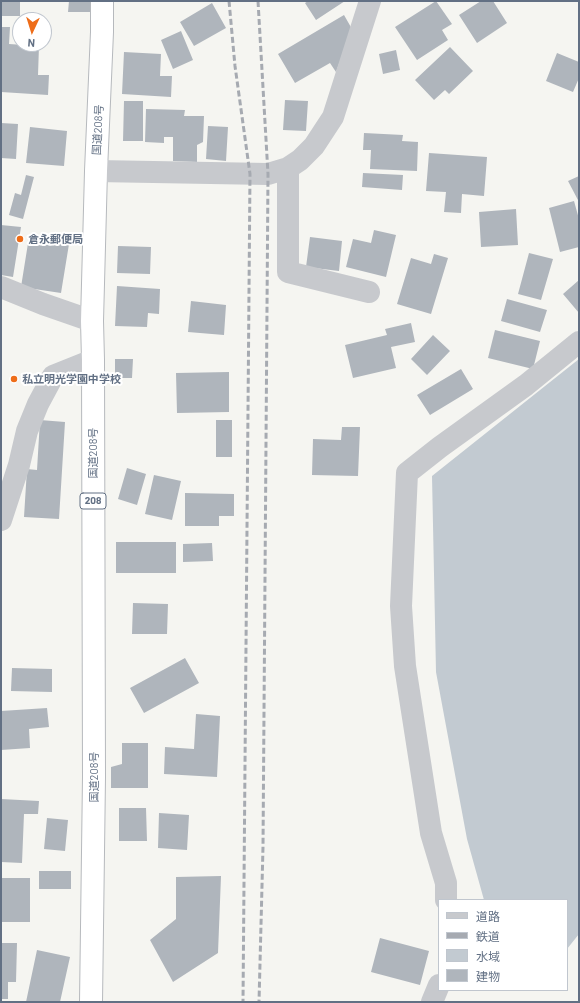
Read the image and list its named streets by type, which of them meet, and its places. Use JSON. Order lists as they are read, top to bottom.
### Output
{
  "streets": {
    "highway": ["国道208号", "208"]
  },
  "places": ["倉永郵便局", "私立明光学園中学校"],
  "legend": [
    "道路",
    "鉄道",
    "水域",
    "建物"
  ],
  "north": "bottom"
}
